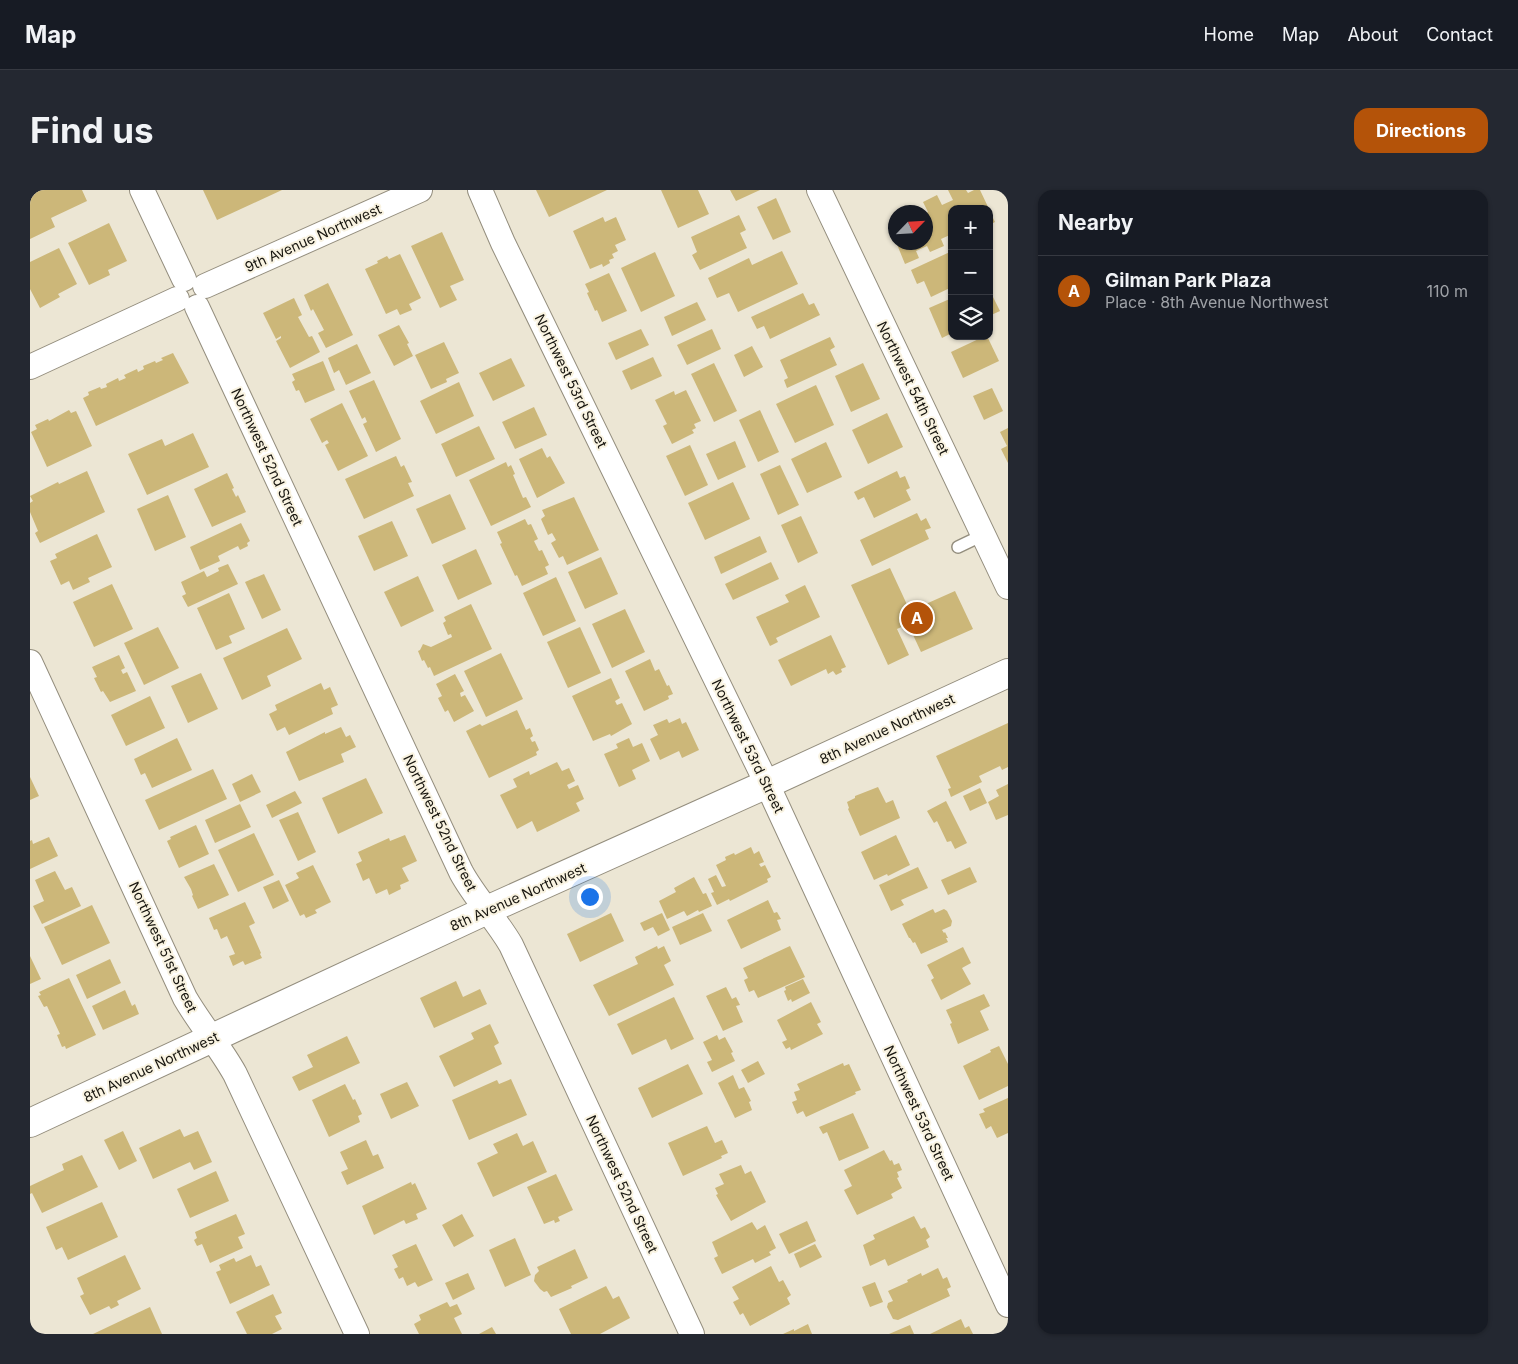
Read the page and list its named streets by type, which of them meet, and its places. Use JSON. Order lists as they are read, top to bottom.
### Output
{
  "streets": {
    "main road": ["8th Avenue Northwest"],
    "street": [
      "9th Avenue Northwest",
      "Northwest 53rd Street",
      "Northwest 54th Street",
      "Northwest 52nd Street",
      "Northwest 51st Street"
    ]
  },
  "crossings": [
    ["9th Avenue Northwest", "Northwest 52nd Street"],
    ["Northwest 53rd Street", "8th Avenue Northwest"],
    ["Northwest 52nd Street", "8th Avenue Northwest"],
    ["8th Avenue Northwest", "Northwest 51st Street"]
  ],
  "north": "top right",
  "page": {
    "header": "Map",
    "nav": [
      "Home",
      "Map",
      "About",
      "Contact"
    ],
    "buttons": "Directions",
    "title": "Find us",
    "heading": "Nearby",
    "map_buttons": ["+", "−"],
    "list": [
      {
        "mark": "A",
        "name": "Gilman Park Plaza",
        "note": "Place · 8th Avenue Northwest",
        "value": "110 m"
      }
    ],
    "pins": "A"
  }
}
